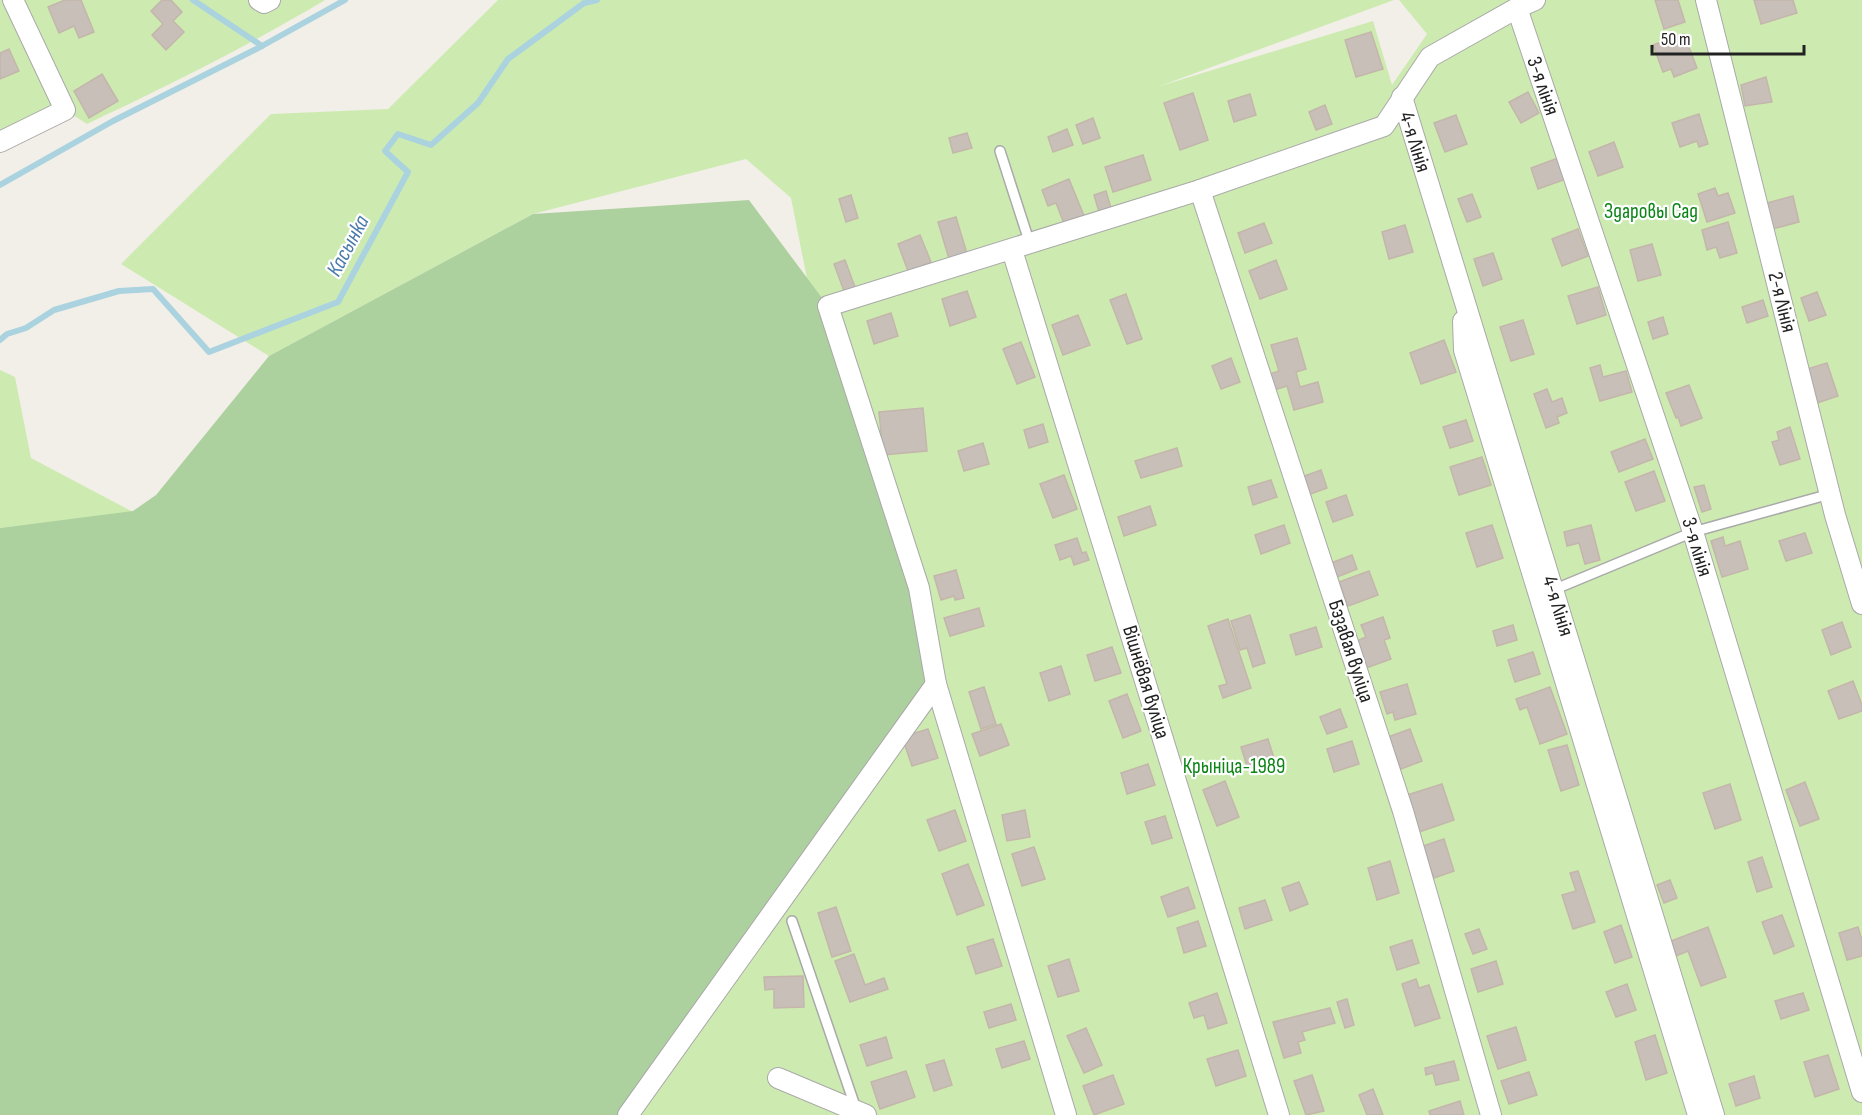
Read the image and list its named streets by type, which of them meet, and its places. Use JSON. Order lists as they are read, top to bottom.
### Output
{
  "streets": {
    "street": [
      "3-я лінія",
      "4-я Лінія",
      "2-я Лінія",
      "Бэзавая вуліца",
      "Вішнёвая вуліца"
    ]
  },
  "water": ["Касынка"],
  "parks": ["Здаровы Сад", "Крыніца-1989"],
  "scale_bar": "50 m"
}
